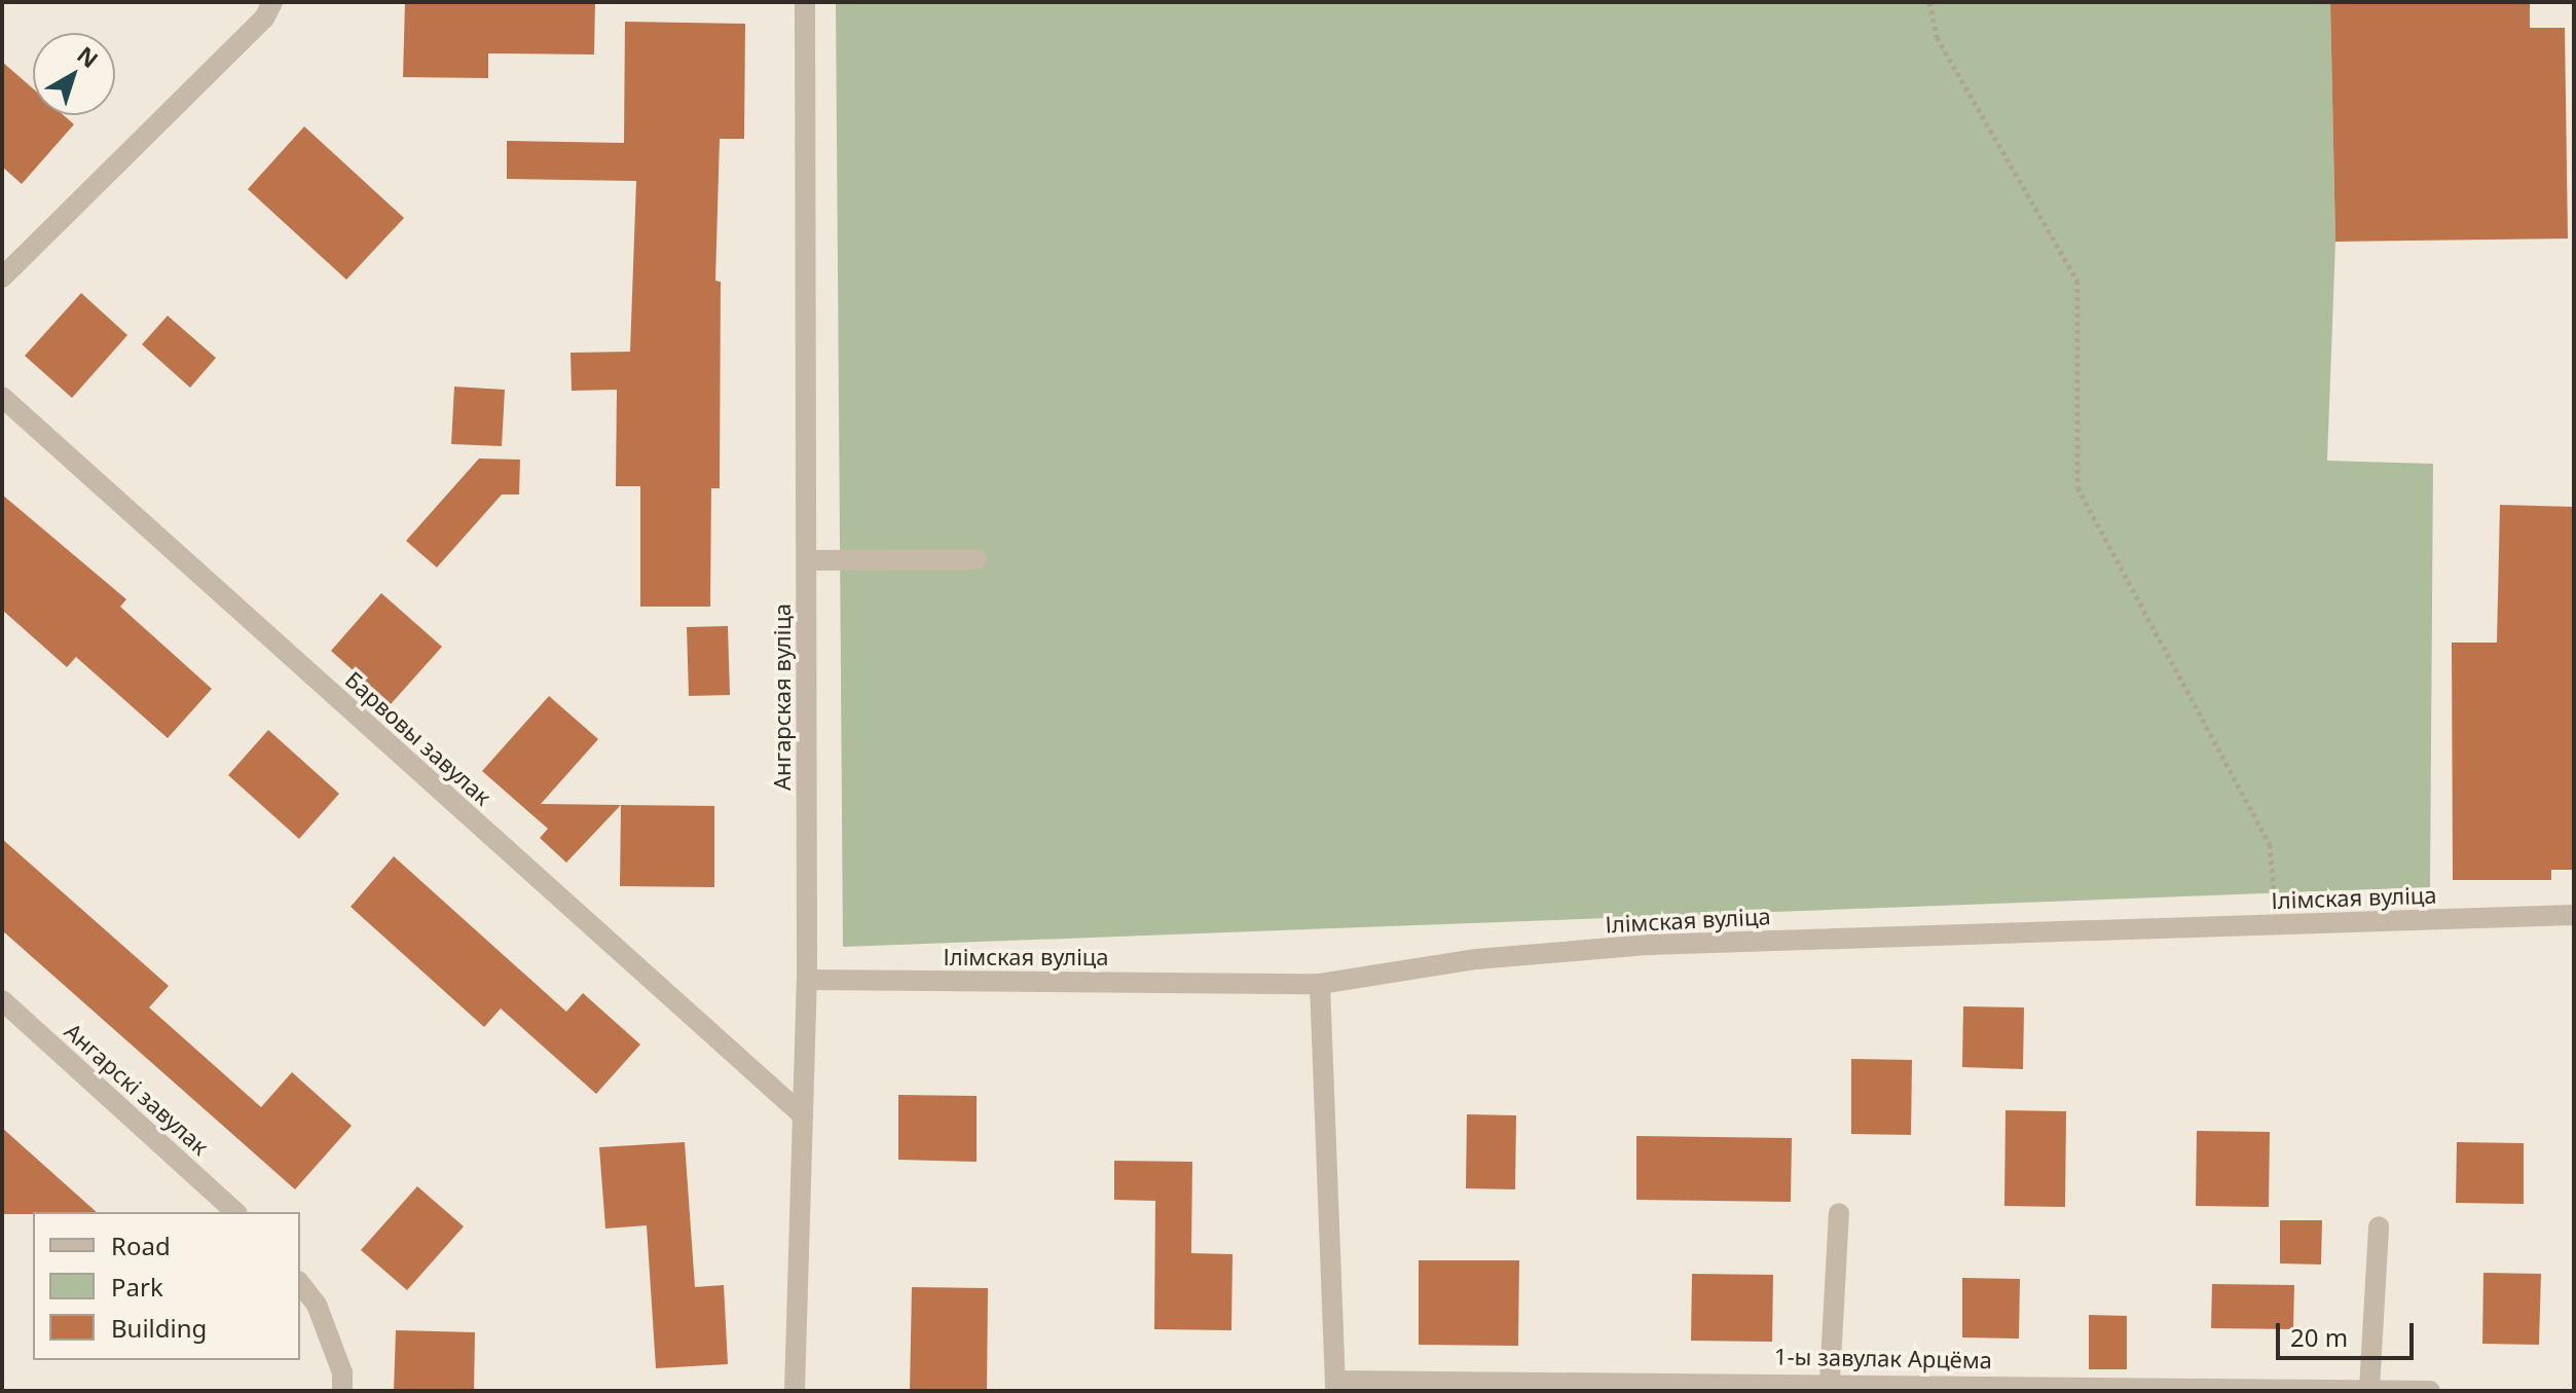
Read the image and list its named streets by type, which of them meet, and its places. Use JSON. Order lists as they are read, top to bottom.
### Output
{
  "streets": {
    "street": [
      "Ангарская вуліца",
      "Барвовы завулак",
      "Ілімская вуліца",
      "Ангарскі завулак",
      "1-ы завулак Арцёма"
    ]
  },
  "crossings": [
    ["Ангарская вуліца", "Барвовы завулак"],
    ["Ангарская вуліца", "Ілімская вуліца"],
    ["Ілімская вуліца", "1-ы завулак Арцёма"]
  ],
  "legend": ["Road", "Park", "Building"],
  "scale_bar": "20 m",
  "north": "top right"
}
